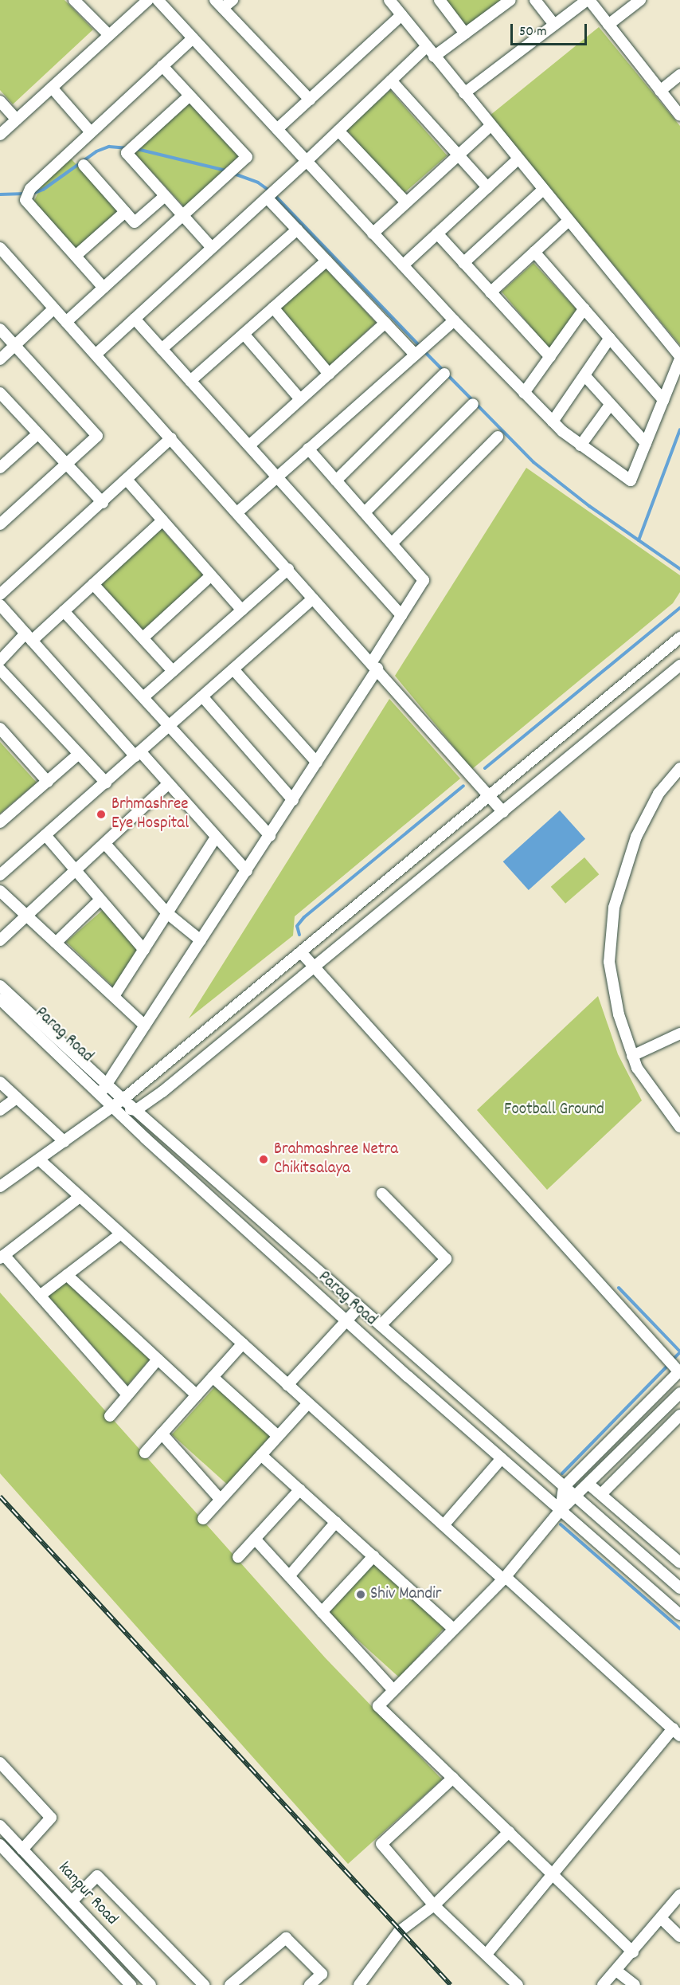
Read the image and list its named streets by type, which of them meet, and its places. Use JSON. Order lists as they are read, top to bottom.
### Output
{
  "streets": {
    "street": ["Parag Road", "kanpur Road"]
  },
  "parks": ["Football Ground"],
  "places": ["Brhmashree Eye Hospital", "Brahmashree Netra Chikitsalaya", "Shiv Mandir"],
  "scale_bar": "50 m"
}
